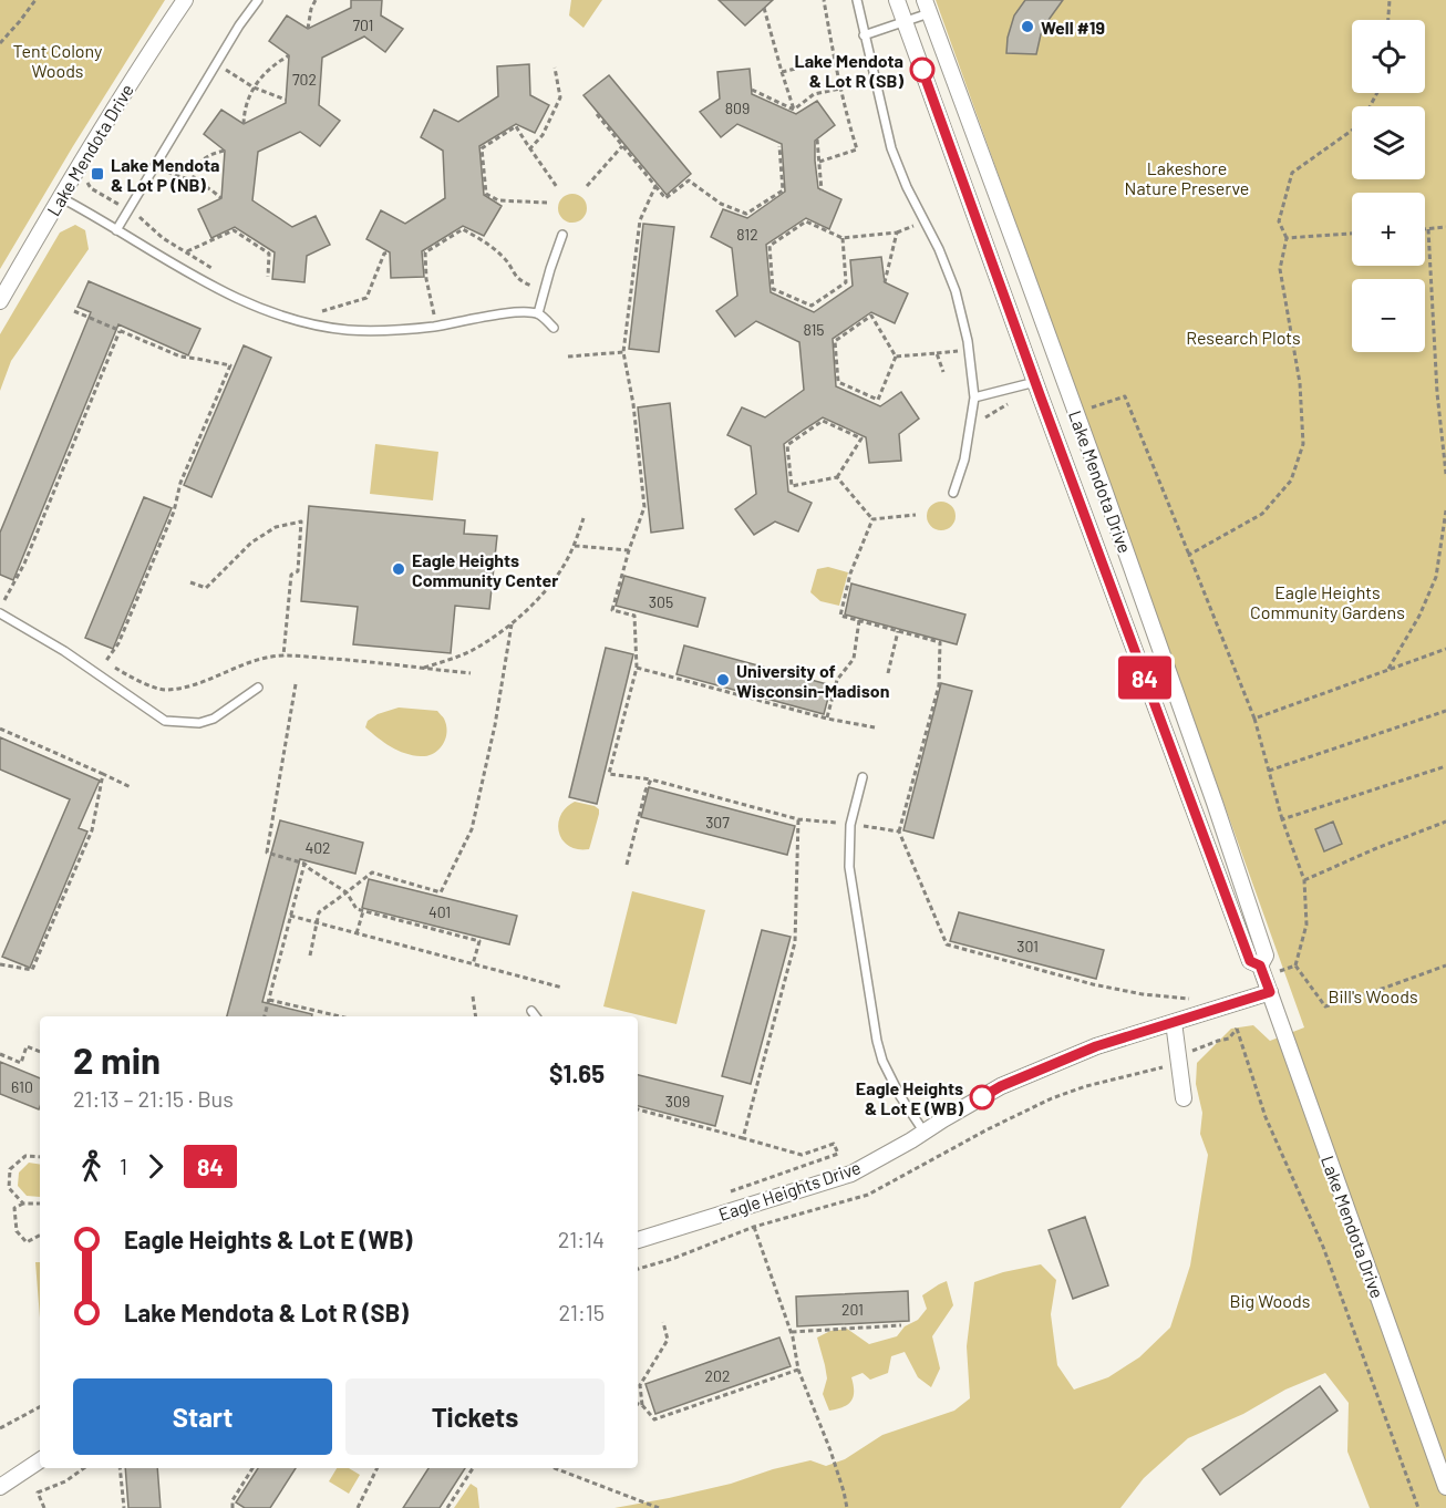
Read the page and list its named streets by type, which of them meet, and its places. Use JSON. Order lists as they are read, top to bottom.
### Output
{
  "streets": {
    "street": ["Lake Mendota Drive", "Eagle Heights Drive"]
  },
  "crossings": [
    ["Lake Mendota Drive", "Eagle Heights Drive"]
  ],
  "parks": [
    "Tent Colony Woods",
    "Lakeshore Nature Preserve",
    "Research Plots",
    "Eagle Heights Community Gardens",
    "Bill's Woods",
    "Big Woods"
  ],
  "places": {
    "other": [
      "Well #19",
      "Lake Mendota & Lot R (SB)",
      "Eagle Heights Community Center",
      "University of Wisconsin-Madison",
      "Eagle Heights & Lot E (WB)"
    ],
    "transit": ["Lake Mendota & Lot P (NB)"]
  },
  "lines": ["bus line 84"],
  "house_numbers": [
    "701",
    "702",
    "809",
    "812",
    "815",
    "305",
    "307",
    "402",
    "401",
    "301",
    "610",
    "309",
    "201",
    "202"
  ],
  "page": {
    "on_map": "84",
    "map_buttons": ["+", "−"],
    "heading": ["2 min", "21:13 – 21:15 · Bus", "$1.65"],
    "legs": ["1", "84"],
    "list": [
      {
        "name": "Eagle Heights & Lot E (WB)",
        "value": "21:14"
      },
      {
        "name": "Lake Mendota & Lot R (SB)",
        "value": "21:15"
      }
    ],
    "buttons": ["Start", "Tickets"]
  }
}
